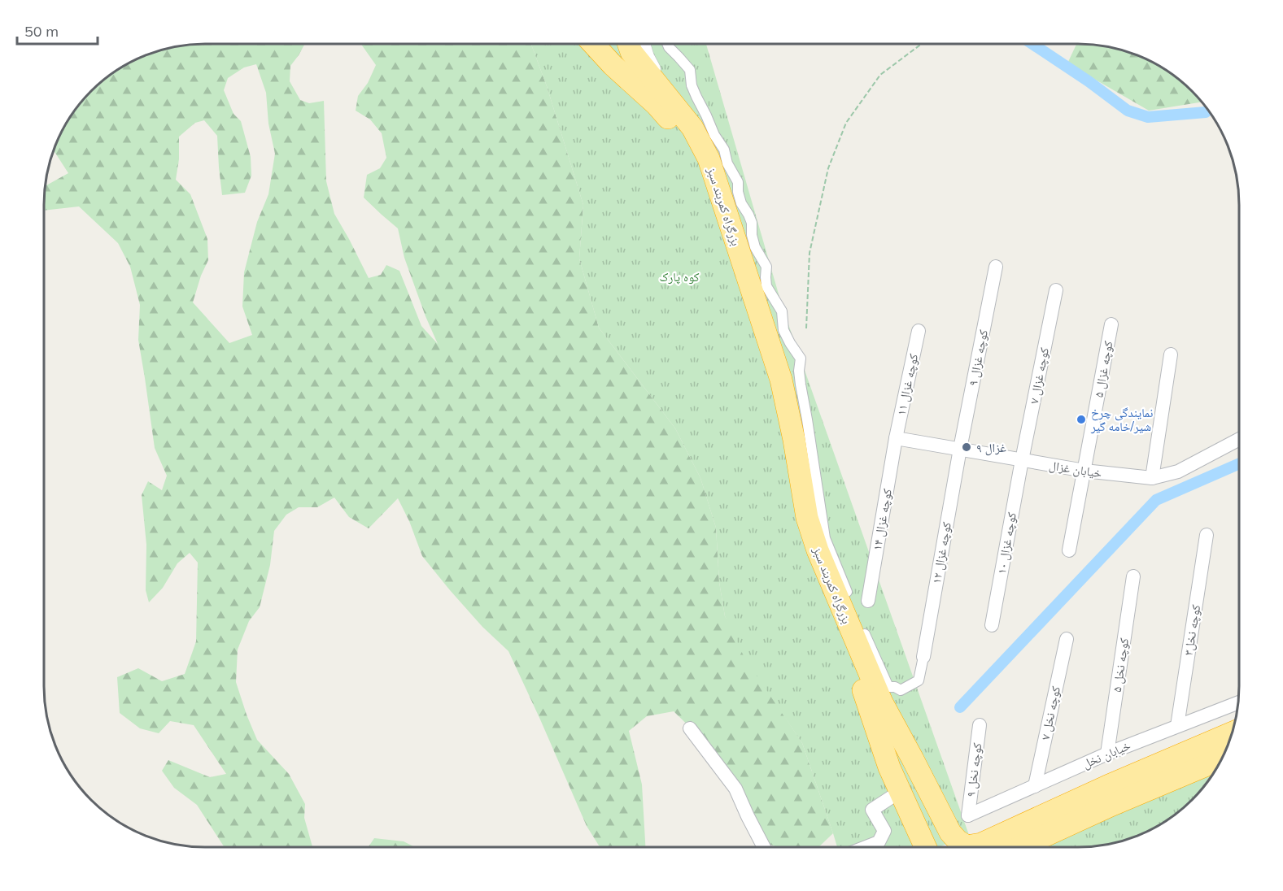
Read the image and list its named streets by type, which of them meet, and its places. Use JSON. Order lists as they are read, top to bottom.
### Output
{
  "streets": {
    "highway": ["بزرگراه کمربند سبز"],
    "street": [
      "کوچه غزال ۹",
      "کوچه غزال ۵",
      "کوچه غزال ۷",
      "کوچه غزال ۱۱",
      "خیابان غزال",
      "کوچه غزال ۱۴",
      "کوچه غزال ۱۰",
      "کوچه غزال ۱۲",
      "کوچه نخل۳",
      "کوچه نخل ۵",
      "کوچه نخل ۷",
      "خیابان نخل",
      "کوچه نخل ۹"
    ]
  },
  "crossings": [
    ["کوچه غزال ۹", "خیابان غزال"],
    ["کوچه غزال ۹", "کوچه غزال ۱۲"],
    ["کوچه غزال ۵", "خیابان غزال"],
    ["کوچه غزال ۷", "خیابان غزال"],
    ["کوچه غزال ۷", "کوچه غزال ۱۰"],
    ["کوچه غزال ۱۱", "خیابان غزال"],
    ["کوچه غزال ۱۱", "کوچه غزال ۱۴"],
    ["خیابان غزال", "کوچه غزال ۱۴"],
    ["خیابان غزال", "کوچه غزال ۱۰"],
    ["خیابان غزال", "کوچه غزال ۱۲"],
    ["کوچه نخل۳", "خیابان نخل"],
    ["کوچه نخل ۵", "خیابان نخل"],
    ["کوچه نخل ۷", "خیابان نخل"],
    ["خیابان نخل", "کوچه نخل ۹"]
  ],
  "parks": ["کوه پارک"],
  "places": ["نمایندگی چرخ شیر/خامه گیر", "غزال ۹"],
  "scale_bar": "50 m"
}
